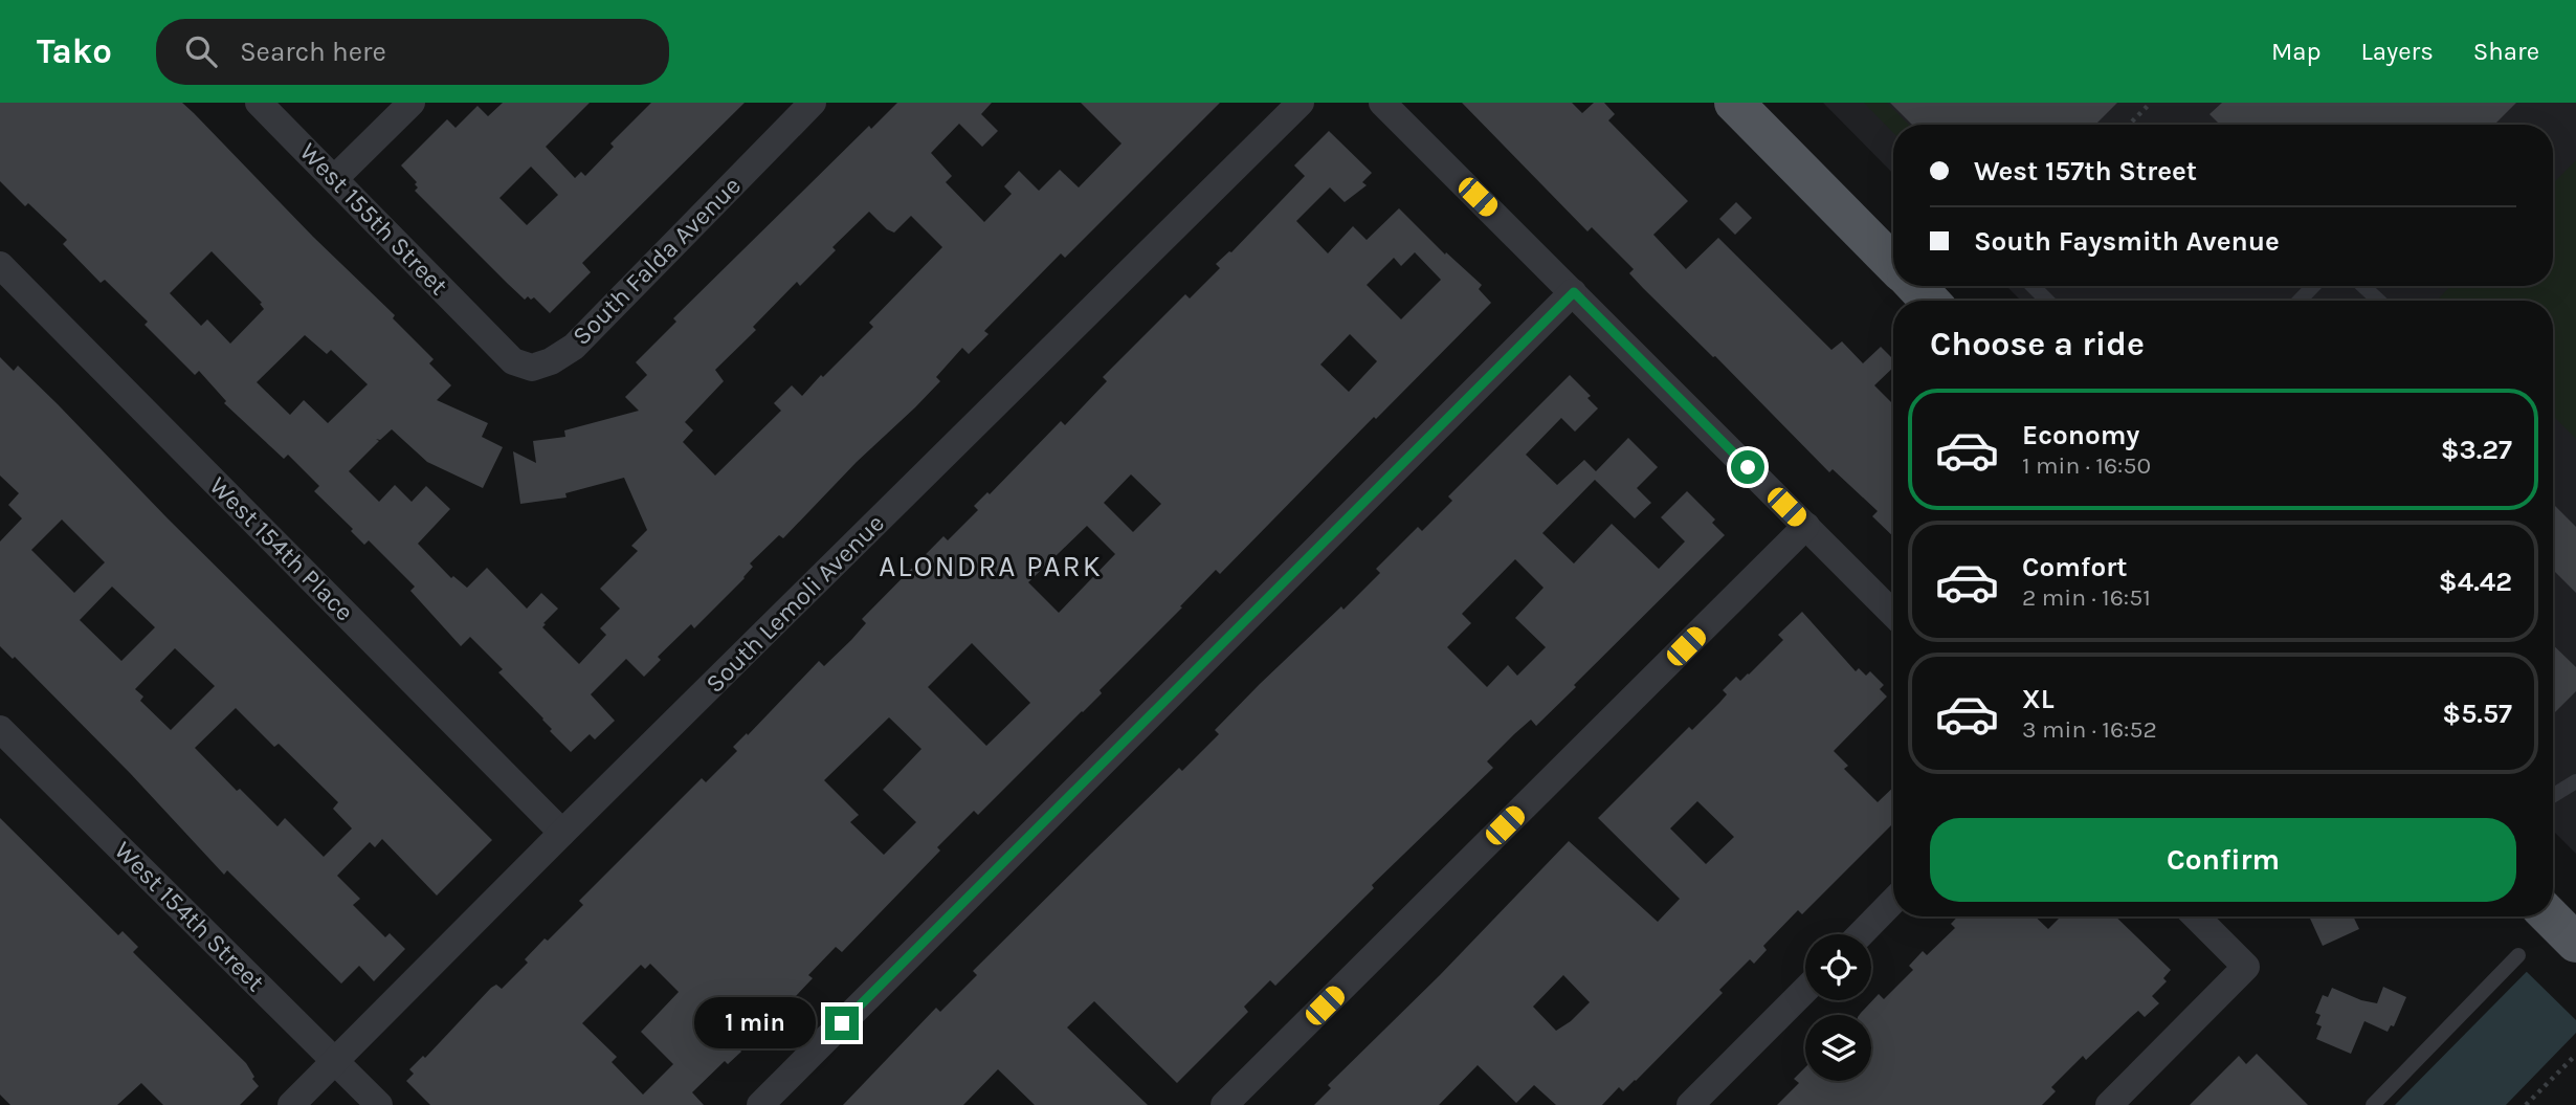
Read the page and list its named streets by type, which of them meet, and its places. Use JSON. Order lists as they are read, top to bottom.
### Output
{
  "streets": {
    "street": [
      "West 155th Street",
      "South Falda Avenue",
      "West 154th Place",
      "South Lemoli Avenue",
      "West 154th Street"
    ]
  },
  "crossings": [
    ["West 155th Street", "South Falda Avenue"],
    ["West 154th Place", "South Lemoli Avenue"],
    ["South Lemoli Avenue", "West 154th Street"]
  ],
  "districts": ["ALONDRA PARK"],
  "page": {
    "header": "Tako",
    "search": "Search here",
    "nav": ["Map", "Layers", "Share"],
    "banner": ["West 157th Street", "South Faysmith Avenue"],
    "heading": "Choose a ride",
    "list": [
      {
        "name": "Economy",
        "note": "1 min · 16:50",
        "value": "$3.27"
      },
      {
        "name": "Comfort",
        "note": "2 min · 16:51",
        "value": "$4.42"
      },
      {
        "name": "XL",
        "note": "3 min · 16:52",
        "value": "$5.57"
      }
    ],
    "buttons": "Confirm",
    "bubble": "1 min"
  }
}
